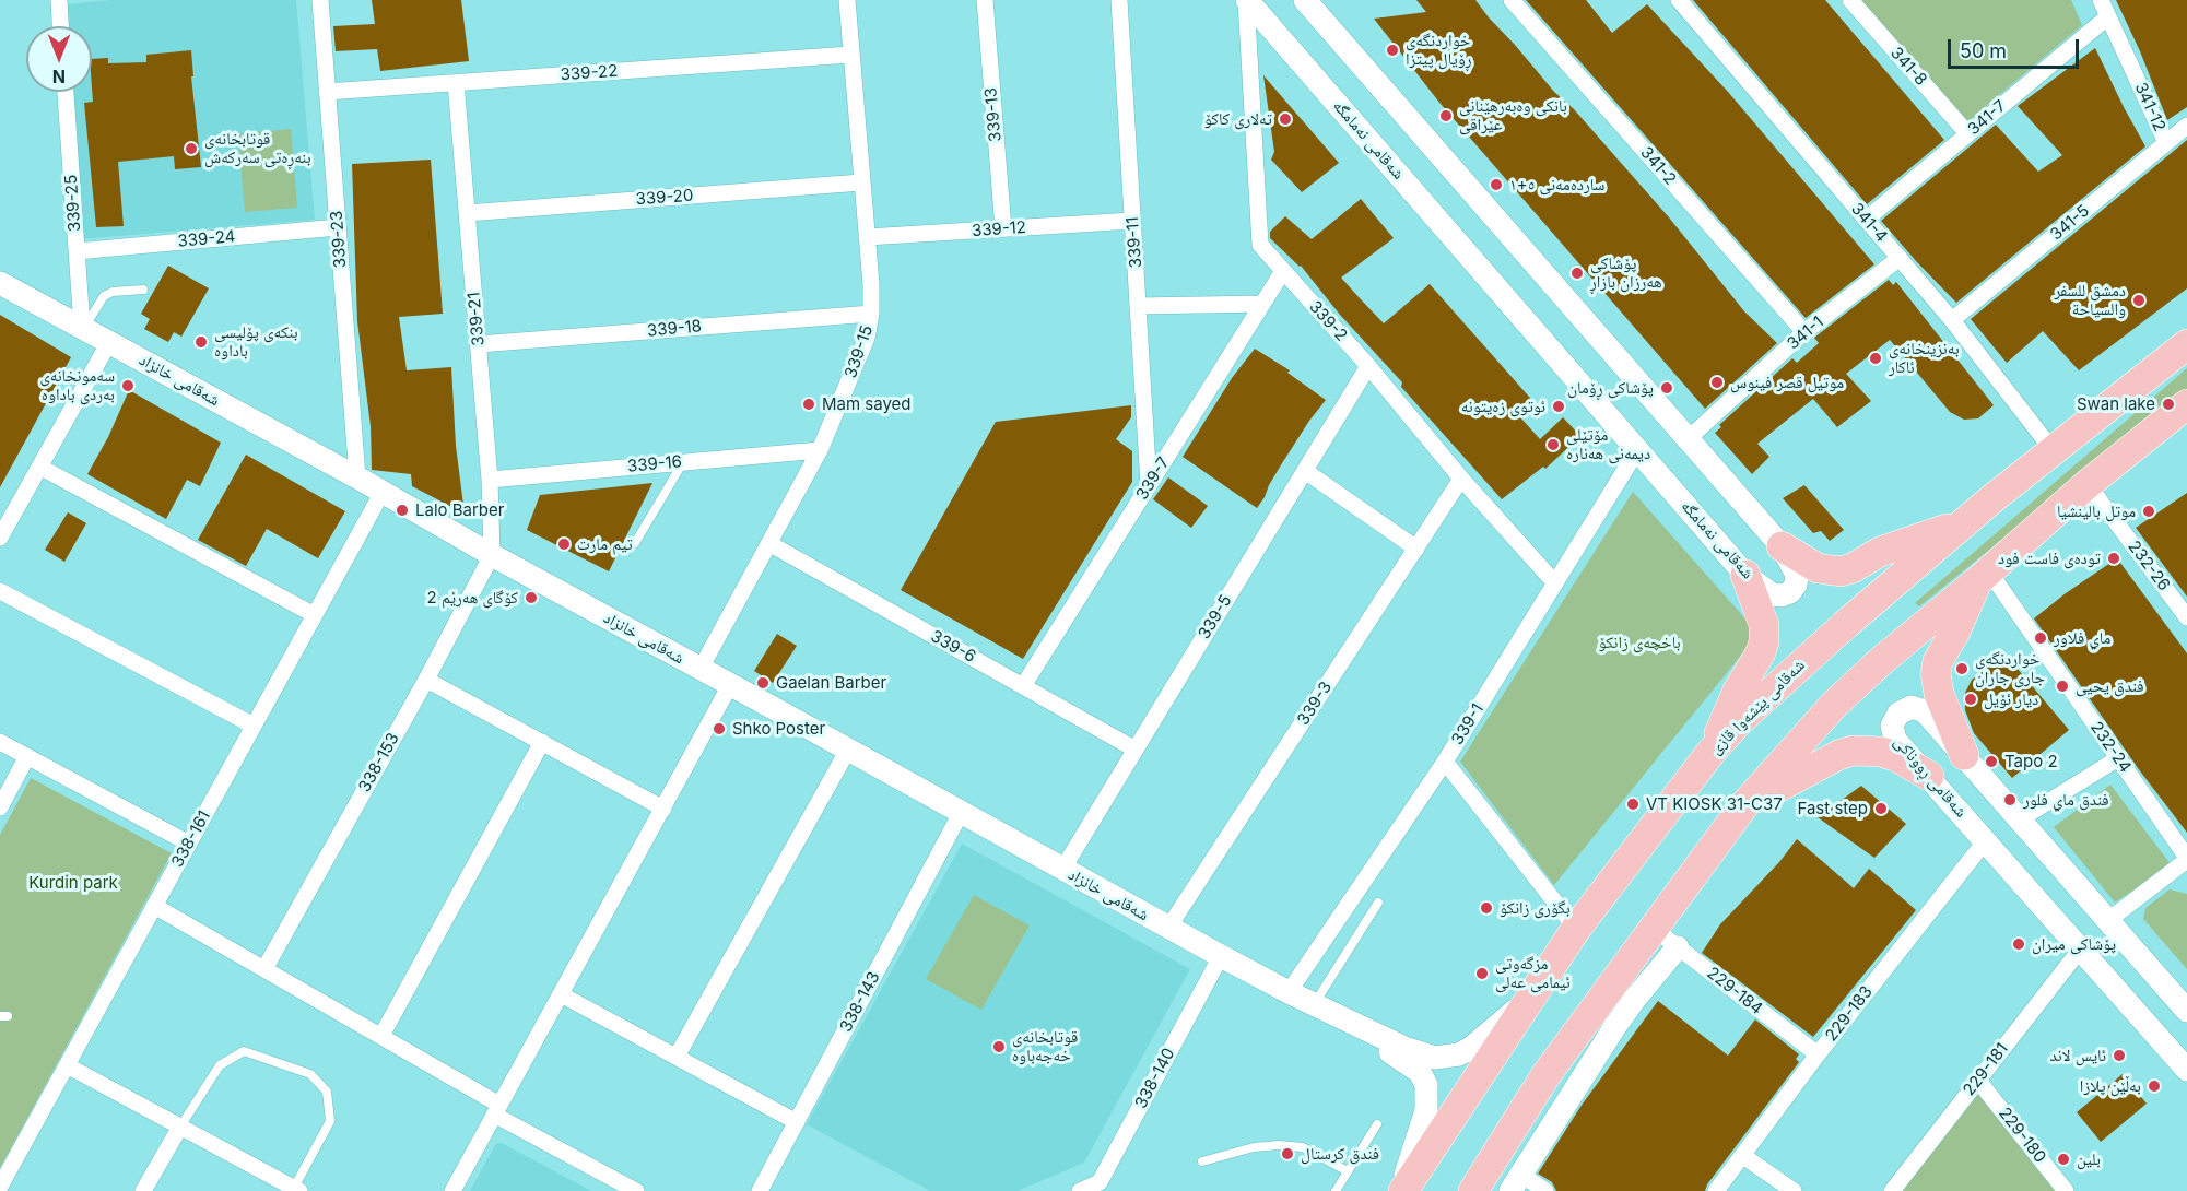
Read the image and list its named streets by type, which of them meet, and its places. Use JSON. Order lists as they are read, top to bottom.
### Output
{
  "streets": {
    "highway": ["شەقامی پێشەوا قازی"],
    "main road": ["شەقامی نەمامگە", "شەقامی خانزاد", "شەقامی ڕووناکی"],
    "street": [
      "341-8",
      "339-22",
      "341-12",
      "339-13",
      "341-7",
      "341-2",
      "339-20",
      "339-25",
      "341-4",
      "341-5",
      "339-12",
      "339-24",
      "339-23",
      "339-11",
      "339-21",
      "339-2",
      "339-18",
      "341-1",
      "339-15",
      "339-16",
      "339-7",
      "232-26",
      "339-5",
      "339-6",
      "339-3",
      "339-1",
      "232-24",
      "338-153",
      "338-161",
      "229-184",
      "338-143",
      "229-183",
      "229-181",
      "338-140",
      "229-180"
    ]
  },
  "crossings": [
    ["341-8", "341-7"],
    ["339-22", "339-23"],
    ["339-22", "339-21"],
    ["339-22", "339-15"],
    ["341-12", "341-7"],
    ["341-12", "341-5"],
    ["339-13", "339-12"],
    ["341-7", "341-4"],
    ["شەقامی نەمامگە", "339-2"],
    ["شەقامی نەمامگە", "341-1"],
    ["شەقامی نەمامگە", "339-1"],
    ["341-2", "341-1"],
    ["339-20", "339-21"],
    ["339-20", "339-15"],
    ["339-25", "339-24"],
    ["339-25", "شەقامی خانزاد"],
    ["341-4", "341-5"],
    ["341-4", "341-1"],
    ["341-4", "شەقامی پێشەوا قازی"],
    ["339-12", "339-11"],
    ["339-12", "339-15"],
    ["339-24", "339-23"],
    ["339-23", "شەقامی خانزاد"],
    ["339-11", "339-7"],
    ["339-21", "339-18"],
    ["339-21", "شەقامی خانزاد"],
    ["339-21", "339-16"],
    ["339-21", "338-153"],
    ["339-2", "339-7"],
    ["339-2", "339-5"],
    ["339-2", "339-3"],
    ["339-2", "339-1"],
    ["339-18", "339-15"],
    ["339-15", "شەقامی خانزاد"],
    ["339-15", "339-16"],
    ["339-15", "339-6"],
    ["شەقامی خانزاد", "339-5"],
    ["شەقامی خانزاد", "339-3"],
    ["شەقامی خانزاد", "شەقامی پێشەوا قازی"],
    ["شەقامی خانزاد", "339-1"],
    ["شەقامی خانزاد", "338-153"],
    ["شەقامی خانزاد", "338-161"],
    ["شەقامی خانزاد", "338-143"],
    ["شەقامی خانزاد", "338-140"],
    ["339-7", "339-6"],
    ["339-5", "339-6"],
    ["شەقامی ڕووناکی", "229-183"],
    ["شەقامی ڕووناکی", "229-181"],
    ["229-184", "229-183"],
    ["229-181", "229-180"]
  ],
  "parks": ["باخچەی زانکۆ", "Kurdin park"],
  "places": [
    "خواردنگەی ڕۆیال پیتزا",
    "بانکی وەبەرهێنانی عێراقی",
    "تەلاری کاکۆ",
    "قوتابخانەی بنەڕەتی سەرکەش",
    "ساردەمەنی ٥+١",
    "پۆشاکی هەرزان بازاڕ",
    "دمشق للسفر والسياحة",
    "بنکەی پۆلیسی باداوە",
    "بەنزینخانەی ئاکار",
    "موتيل قصر فينوس",
    "سەمونخانەی بەردی باداوە",
    "پۆشاکی ڕۆمان",
    "Mam sayed",
    "Swan lake",
    "ئوتوی زەیتونە",
    "مۆتێلی دیمەنی هەنارە",
    "Lalo Barber",
    "موتل بالينشيا",
    "تيم مارت",
    "توده‌ی فاست فود",
    "کۆگای هەرێم 2",
    "ماي فلاور",
    "خواردنگەی جاری جاران",
    "Gaelan Barber",
    "فندق يحيى",
    "دیار ئۆیل",
    "Shko Poster",
    "Tapo 2",
    "فندق ماي فلور",
    "VT KIOSK 31-C37",
    "Fast step",
    "بگۆری زانكۆ",
    "پۆشاکی ميران",
    "مزگەوتی ئیمامی عەلی",
    "قوتابخانەی خەجەباوە",
    "ئایس لاند",
    "بەڵێن پلازا",
    "فندق کرستال",
    "بلين"
  ],
  "scale_bar": "50 m",
  "north": "bottom"
}
